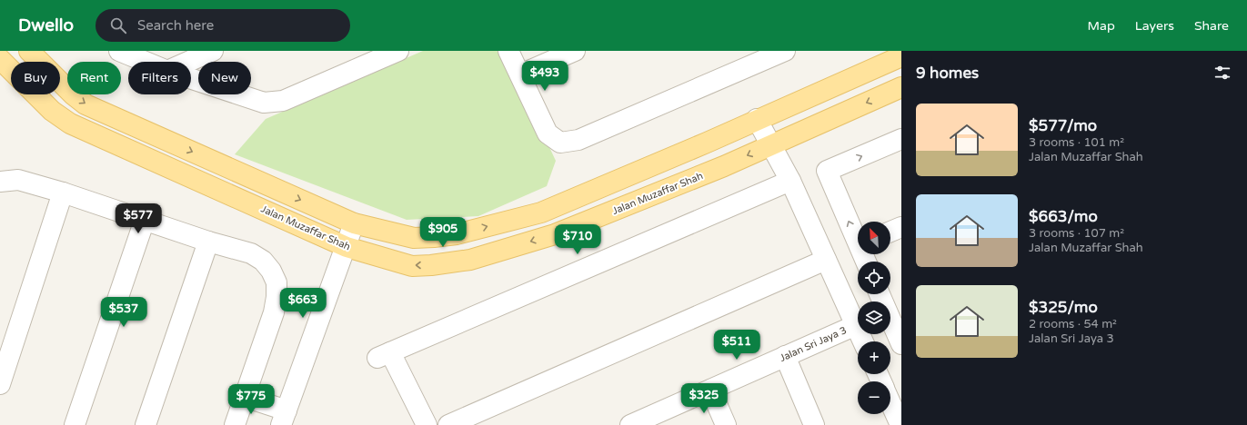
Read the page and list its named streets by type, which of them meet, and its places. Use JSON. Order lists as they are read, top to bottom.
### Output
{
  "streets": {
    "main road": ["Jalan Muzaffar Shah"],
    "street": ["Jalan Sri Jaya 3"]
  },
  "north": "top left",
  "page": {
    "header": "Dwello",
    "search": "Search here",
    "nav": ["Map", "Layers", "Share"],
    "heading": "9 homes",
    "price": [
      "$493",
      "$577",
      "$905",
      "$710",
      "$663",
      "$537",
      "$511",
      "$325",
      "$775"
    ],
    "chip": [
      "Buy",
      "Rent",
      "Filters",
      "New"
    ],
    "list": [
      {
        "name": "$577/mo",
        "note": "3 rooms · 101 m² · Jalan Muzaffar Shah"
      },
      {
        "name": "$663/mo",
        "note": "3 rooms · 107 m² · Jalan Muzaffar Shah"
      },
      {
        "name": "$325/mo",
        "note": "2 rooms · 54 m² · Jalan Sri Jaya 3"
      }
    ],
    "map_buttons": ["+", "−"]
  }
}
